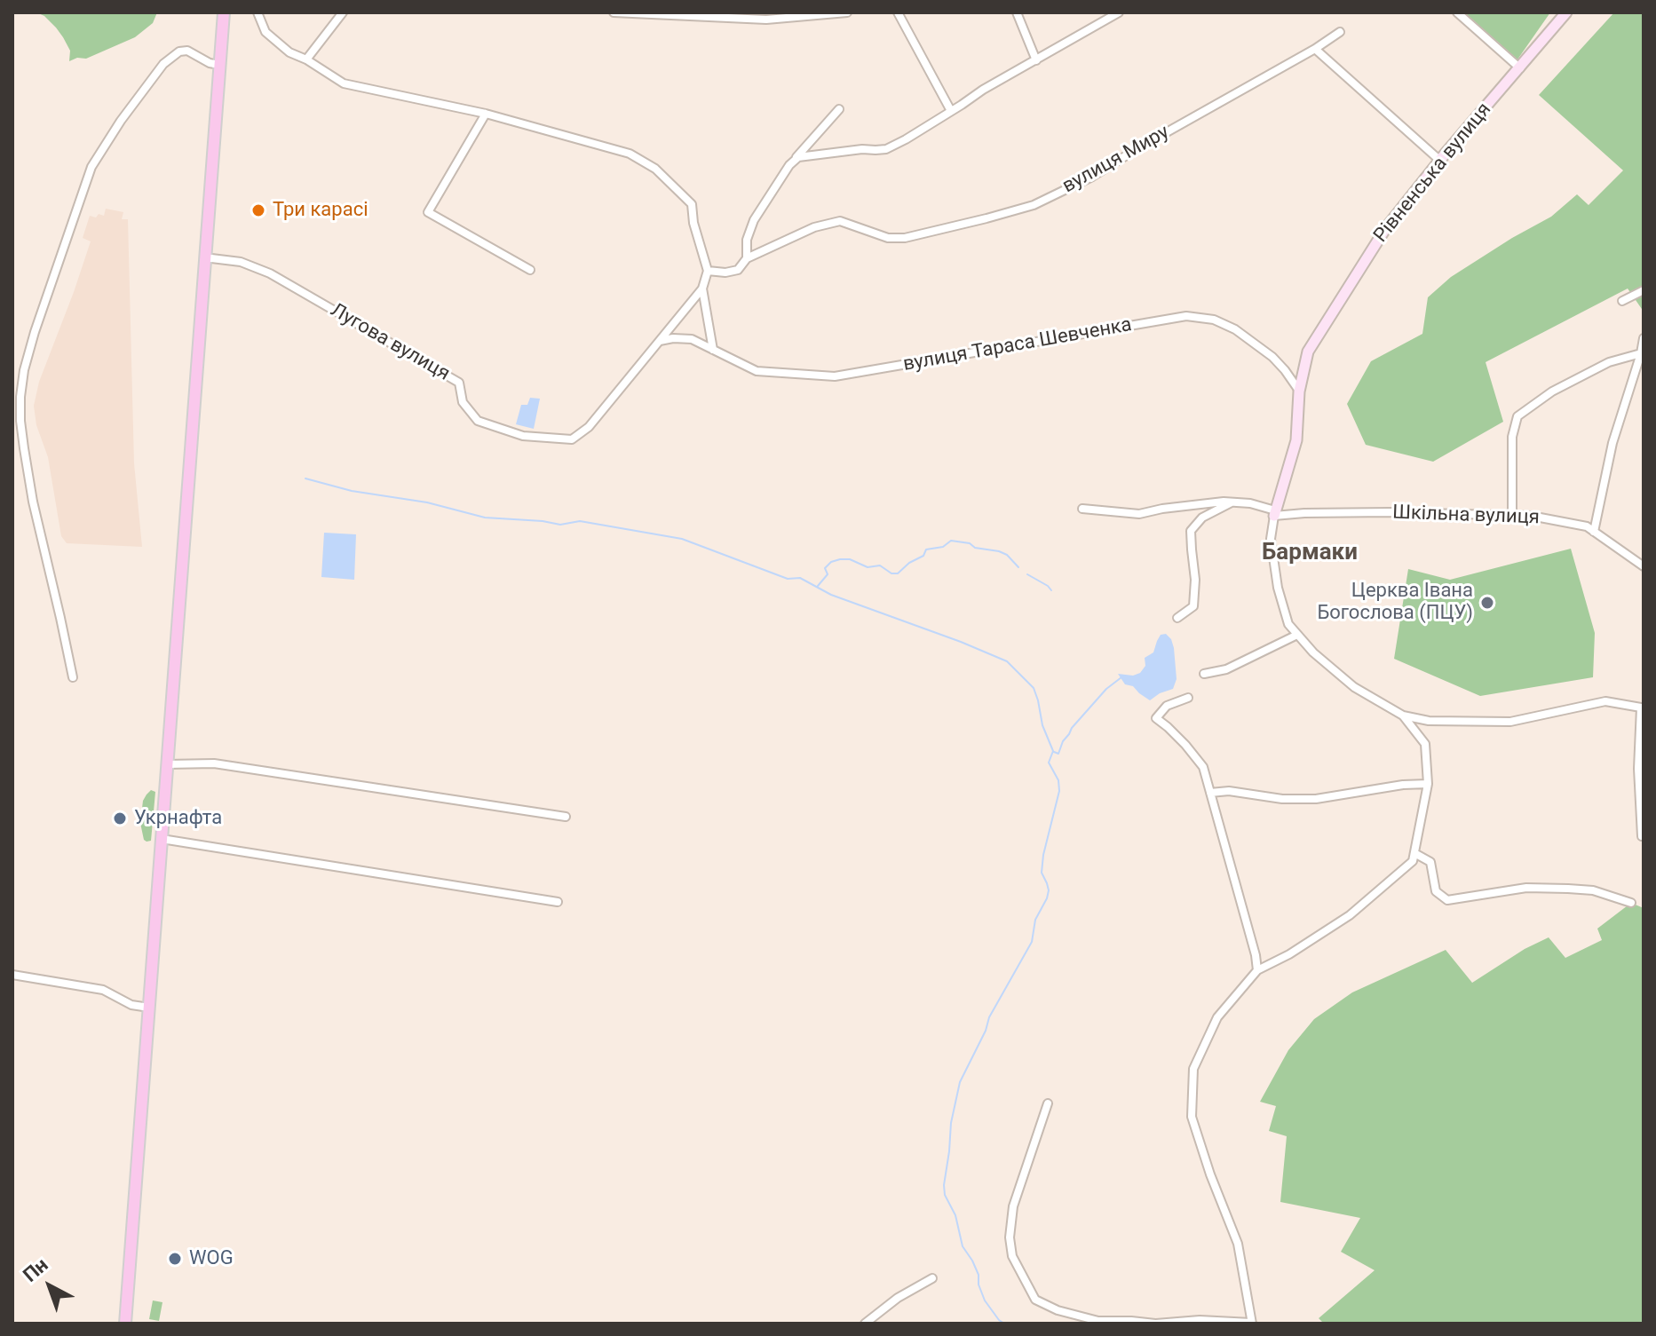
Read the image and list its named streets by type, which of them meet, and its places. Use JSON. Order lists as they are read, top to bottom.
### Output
{
  "streets": {
    "street": [
      "вулиця Миру",
      "Рівненська вулиця",
      "Лугова вулиця",
      "вулиця Тараса Шевченка",
      "Шкільна вулиця"
    ]
  },
  "crossings": [
    ["Рівненська вулиця", "вулиця Тараса Шевченка"],
    ["Рівненська вулиця", "Шкільна вулиця"],
    ["Лугова вулиця", "вулиця Тараса Шевченка"]
  ],
  "districts": ["Бармаки"],
  "places": [
    "Три карасі",
    "Церква Івана Богослова (ПЦУ)",
    "Укрнафта",
    "WOG"
  ],
  "north": "top left"
}
